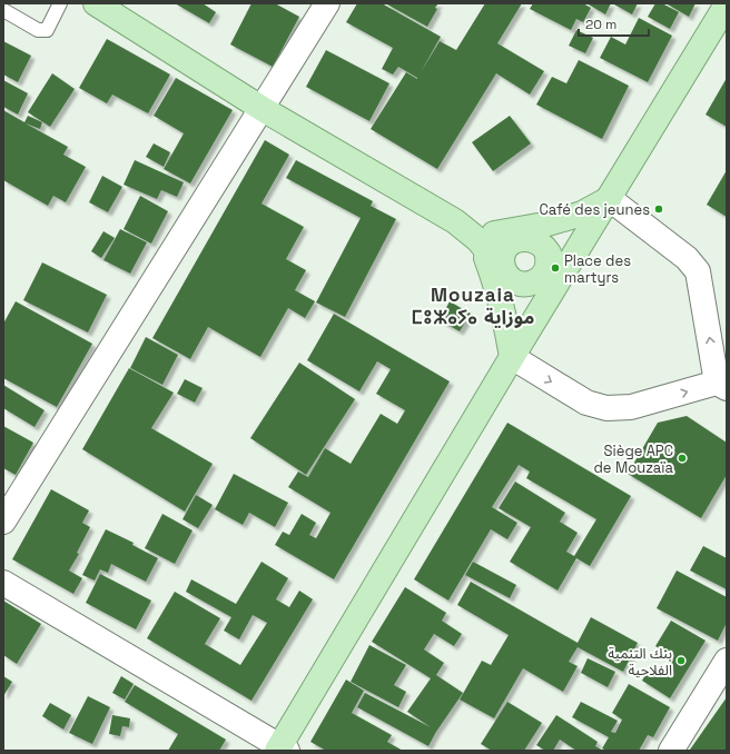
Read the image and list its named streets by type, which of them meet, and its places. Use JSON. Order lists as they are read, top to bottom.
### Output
{
  "districts": ["Mouzaia ⵎⵓⵣⴰⵢⴰ موزاية"],
  "places": [
    "Café des jeunes",
    "Place des martyrs",
    "Siège APC de Mouzaïa",
    "بنك التنمية الفلاحية"
  ],
  "scale_bar": "20 m"
}
